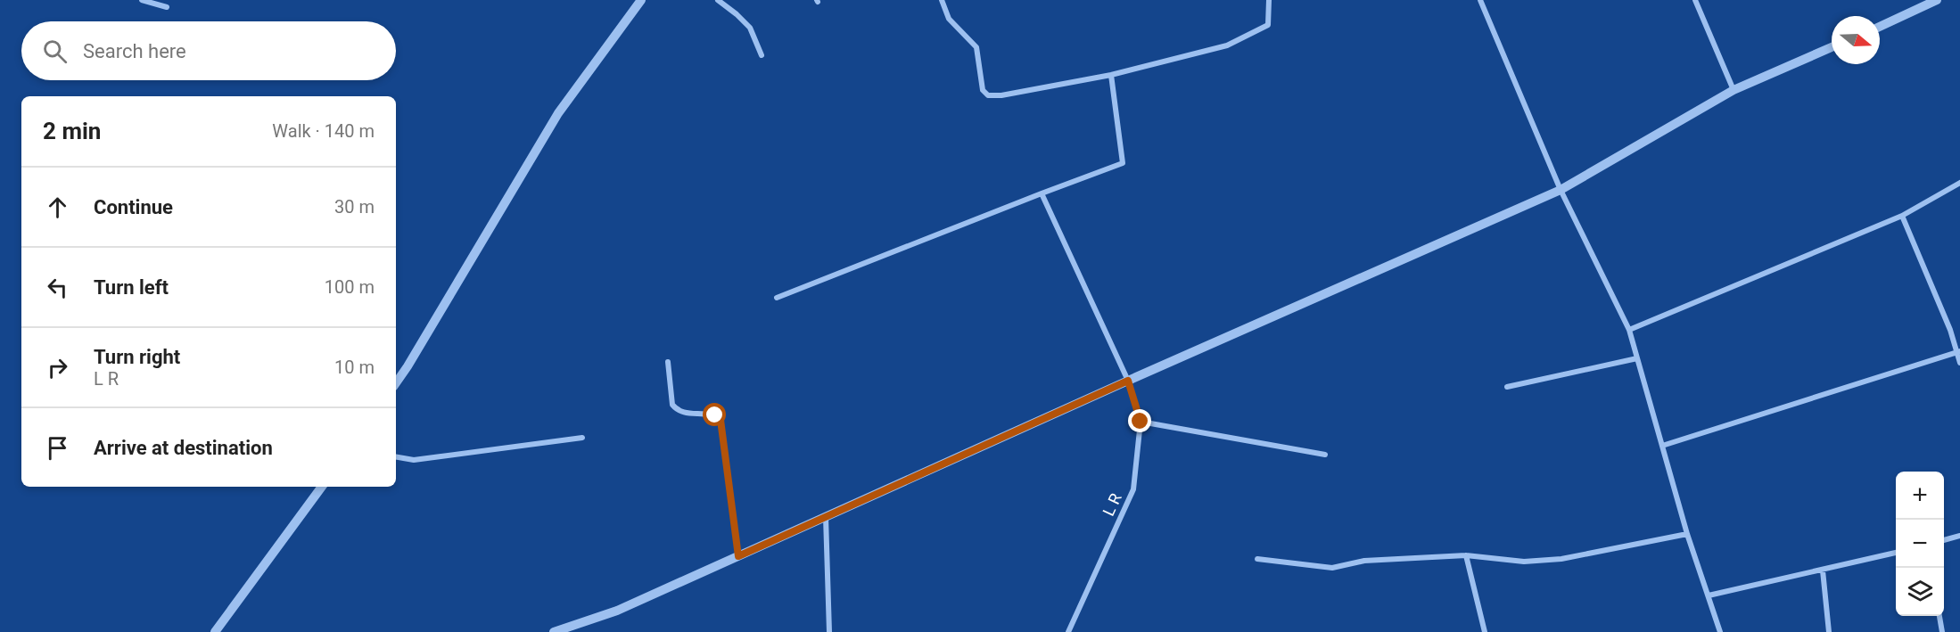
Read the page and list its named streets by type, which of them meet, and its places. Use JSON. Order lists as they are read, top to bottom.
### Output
{
  "streets": {
    "street": ["L R"]
  },
  "north": "right",
  "page": {
    "search": "Search here",
    "heading": ["2 min", "Walk · 140 m"],
    "list": [
      ["Continue", "30 m"],
      ["Turn left", "100 m"],
      ["Turn right", "L R", "10 m"],
      "Arrive at destination"
    ],
    "map_buttons": ["+", "−"]
  }
}
